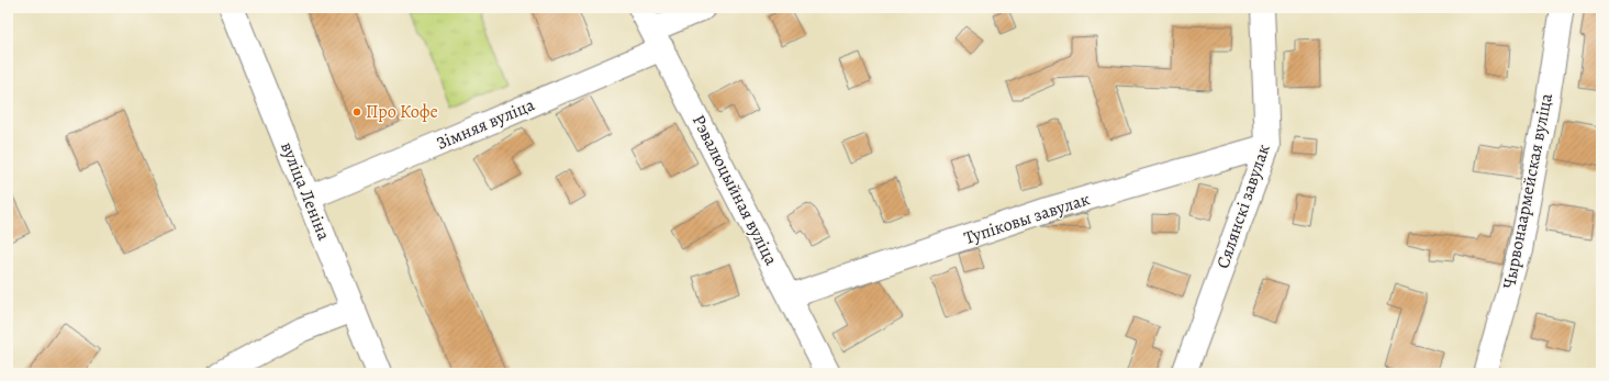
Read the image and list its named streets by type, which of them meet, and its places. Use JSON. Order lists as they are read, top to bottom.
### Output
{
  "streets": {
    "street": [
      "Зімняя вуліца",
      "Рэвалюцыйная вуліца",
      "вуліца Леніна",
      "Чырвонаармейская вуліца",
      "Сялянскі завулак",
      "Тупіковы завулак"
    ]
  },
  "crossings": [
    ["Зімняя вуліца", "Рэвалюцыйная вуліца"],
    ["Зімняя вуліца", "вуліца Леніна"],
    ["Рэвалюцыйная вуліца", "Тупіковы завулак"],
    ["Сялянскі завулак", "Тупіковы завулак"]
  ],
  "places": ["Про Кофе"]
}
